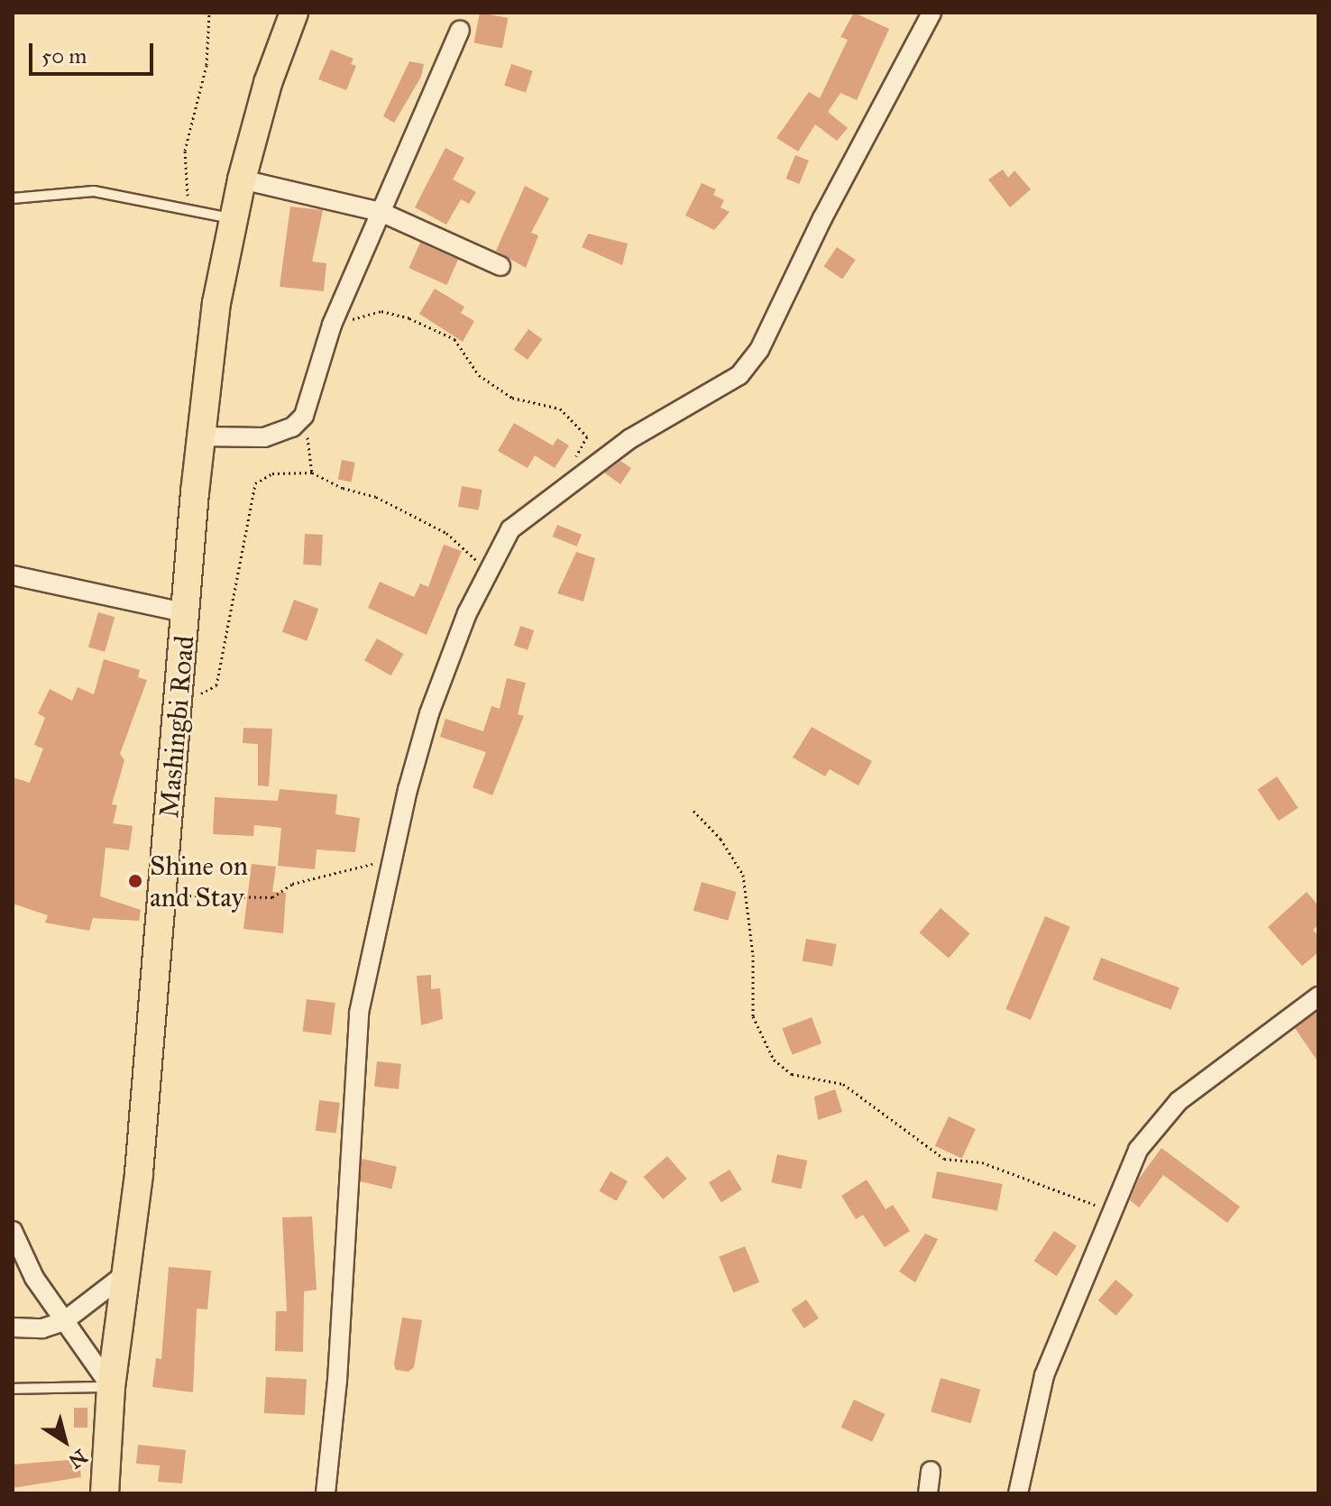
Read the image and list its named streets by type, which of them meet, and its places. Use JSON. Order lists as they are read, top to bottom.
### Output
{
  "streets": {
    "main road": ["Mashingbi Road"]
  },
  "places": ["Shine on and Stay"],
  "scale_bar": "50 m",
  "north": "bottom right"
}
